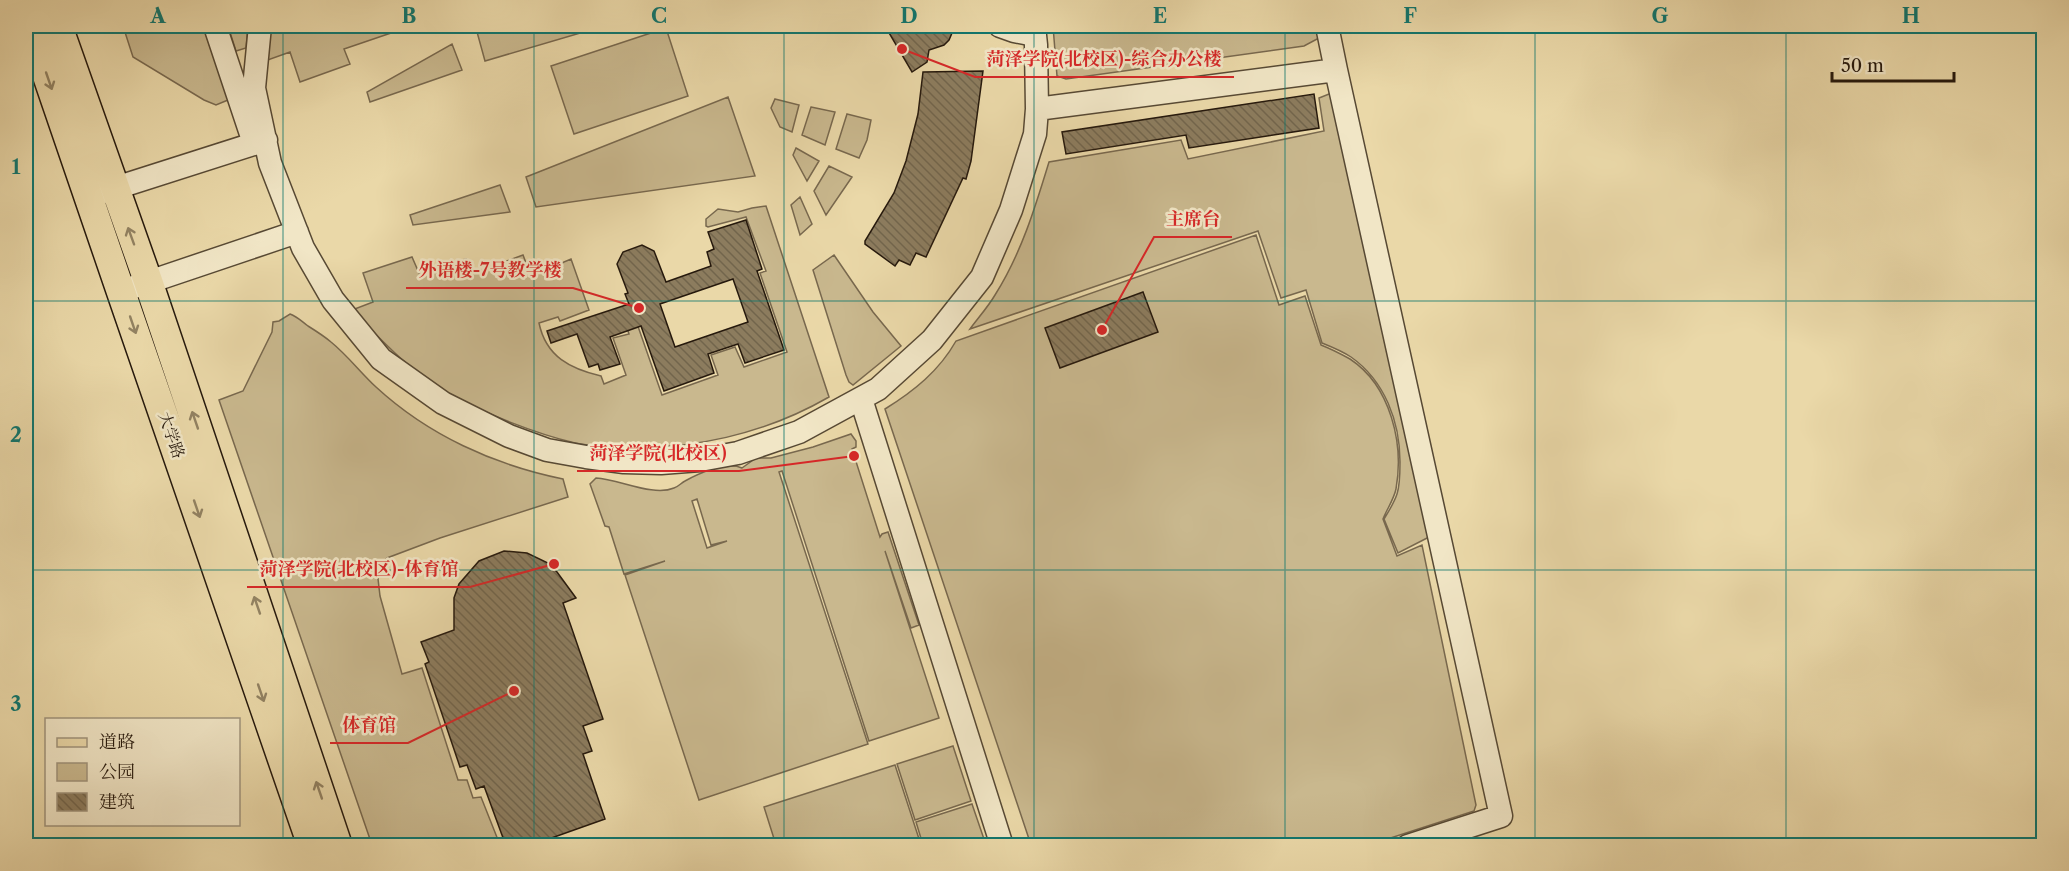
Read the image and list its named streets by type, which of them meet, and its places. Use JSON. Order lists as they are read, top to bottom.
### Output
{
  "streets": {
    "main road": ["大学路"]
  },
  "places": [
    "菏泽学院(北校区)-综合办公楼",
    "外语楼-7号教学楼",
    "主席台",
    "菏泽学院(北校区)",
    "菏泽学院(北校区)-体育馆",
    "体育馆"
  ],
  "legend": ["道路", "公园", "建筑"],
  "scale_bar": "50 m",
  "grid": {
    "columns": [
      "A",
      "B",
      "C",
      "D",
      "E",
      "F",
      "G",
      "H"
    ],
    "rows": ["1", "2", "3"]
  }
}
